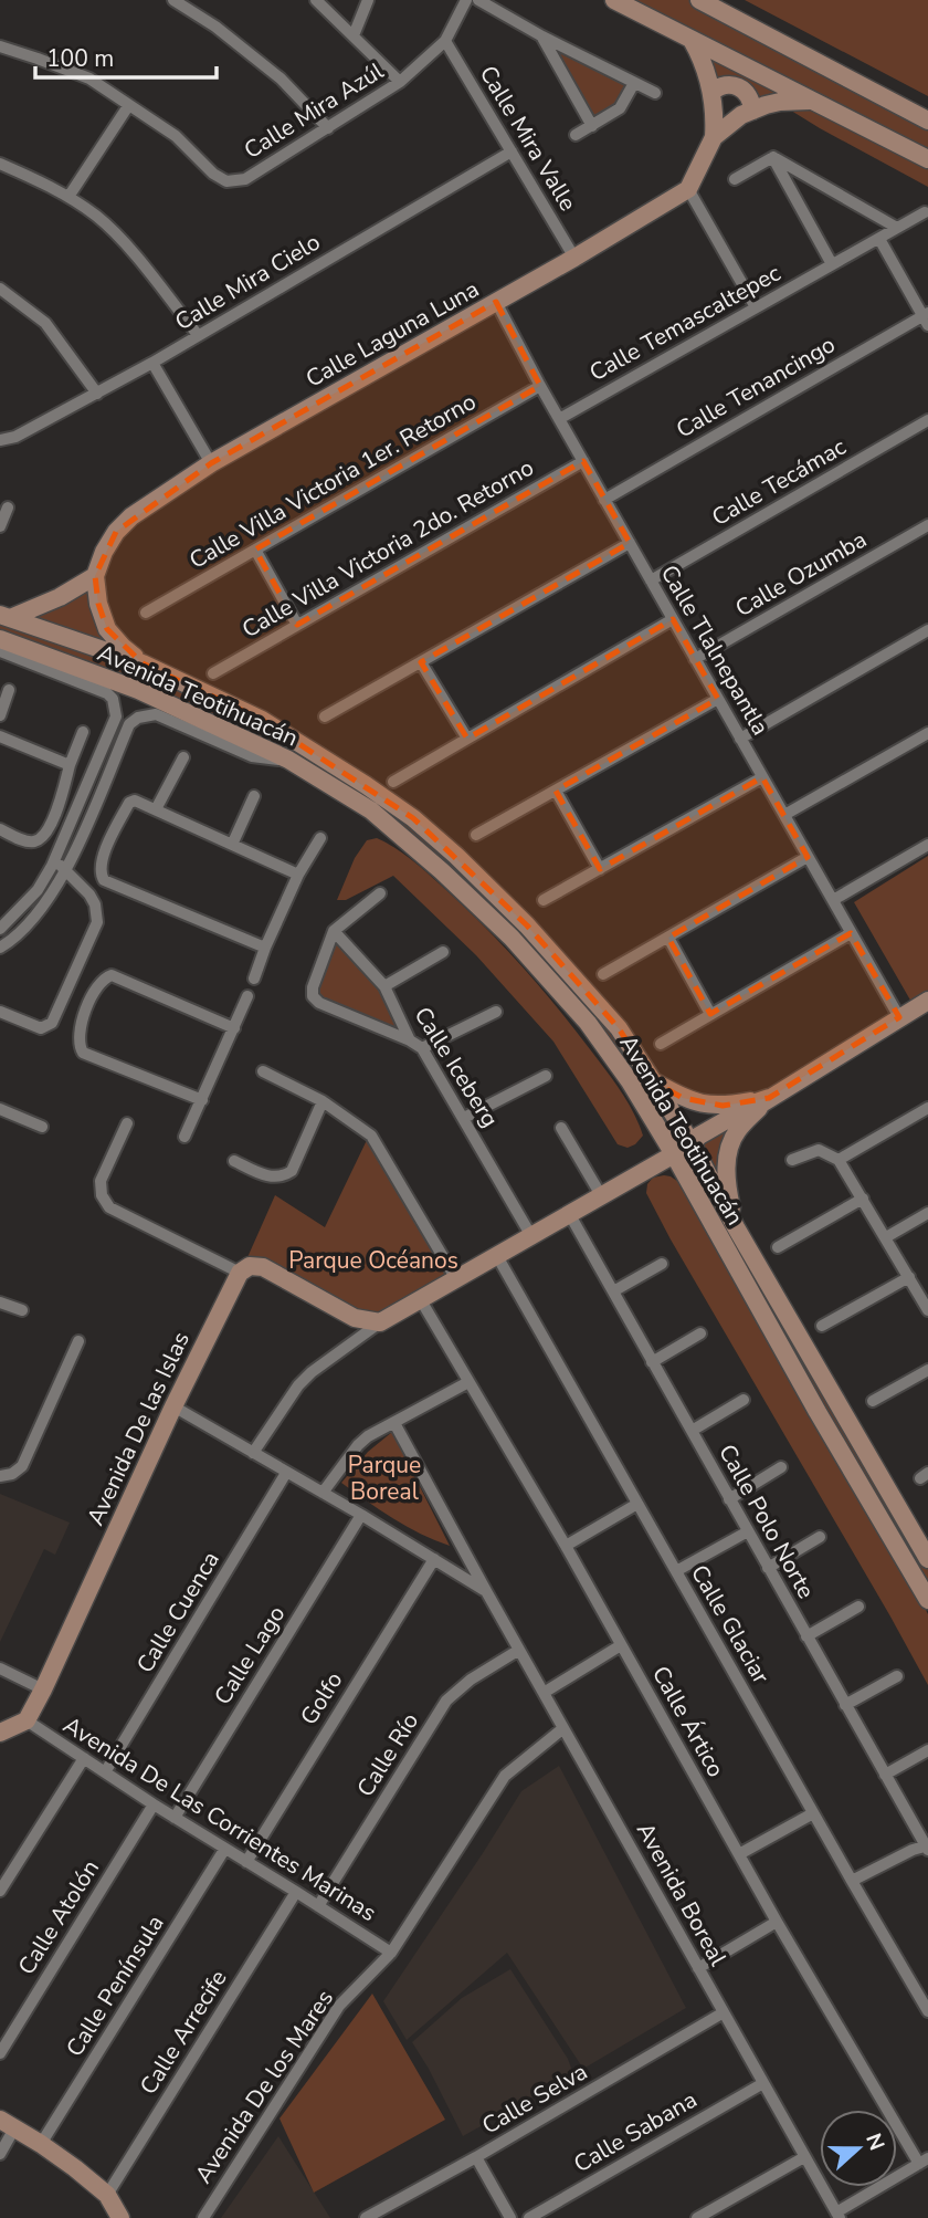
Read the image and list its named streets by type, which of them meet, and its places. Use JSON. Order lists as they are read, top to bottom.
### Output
{
  "streets": {
    "main road": ["Calle Laguna Luna", "Avenida Teotihuacán", "Avenida De las Islas"],
    "street": [
      "Calle Mira Azúl",
      "Calle Mira Valle",
      "Calle Mira Cielo",
      "Calle Temascaltepec",
      "Calle Tenancingo",
      "Calle Villa Victoria 1er. Retorno",
      "Calle Tecámac",
      "Calle Villa Victoria 2do. Retorno",
      "Calle Ozumba",
      "Calle Tlalnepantla",
      "Calle Iceberg",
      "Calle Polo Norte",
      "Calle Cuenca",
      "Calle Glaciar",
      "Calle Lago",
      "Golfo",
      "Calle Ártico",
      "Calle Río",
      "Avenida De Las Corrientes Marinas",
      "Avenida Boreal",
      "Calle Atolón",
      "Calle Península",
      "Calle Arrecife",
      "Avenida De los Mares",
      "Calle Selva",
      "Calle Sabana"
    ]
  },
  "crossings": [
    ["Calle Mira Azúl", "Calle Mira Valle"],
    ["Calle Mira Valle", "Calle Mira Cielo"],
    ["Calle Mira Valle", "Calle Laguna Luna"],
    ["Calle Temascaltepec", "Calle Tlalnepantla"],
    ["Calle Laguna Luna", "Calle Tlalnepantla"],
    ["Calle Tenancingo", "Calle Tlalnepantla"],
    ["Calle Villa Victoria 1er. Retorno", "Calle Tlalnepantla"],
    ["Calle Tecámac", "Calle Tlalnepantla"],
    ["Calle Villa Victoria 2do. Retorno", "Calle Tlalnepantla"],
    ["Calle Ozumba", "Calle Tlalnepantla"],
    ["Avenida De las Islas", "Avenida De Las Corrientes Marinas"],
    ["Avenida De las Islas", "Avenida Boreal"],
    ["Calle Cuenca", "Avenida De Las Corrientes Marinas"],
    ["Calle Cuenca", "Avenida Boreal"],
    ["Calle Lago", "Avenida De Las Corrientes Marinas"],
    ["Calle Lago", "Avenida Boreal"],
    ["Golfo", "Avenida De Las Corrientes Marinas"],
    ["Golfo", "Avenida Boreal"],
    ["Calle Río", "Avenida De Las Corrientes Marinas"],
    ["Calle Río", "Avenida Boreal"],
    ["Avenida De Las Corrientes Marinas", "Calle Atolón"],
    ["Avenida De Las Corrientes Marinas", "Calle Península"],
    ["Avenida De Las Corrientes Marinas", "Calle Arrecife"],
    ["Avenida De Las Corrientes Marinas", "Avenida De los Mares"],
    ["Avenida Boreal", "Avenida De los Mares"],
    ["Avenida Boreal", "Calle Selva"],
    ["Avenida Boreal", "Calle Sabana"]
  ],
  "parks": ["Parque Océanos", "Parque Boreal"],
  "scale_bar": "100 m",
  "north": "right"
}
